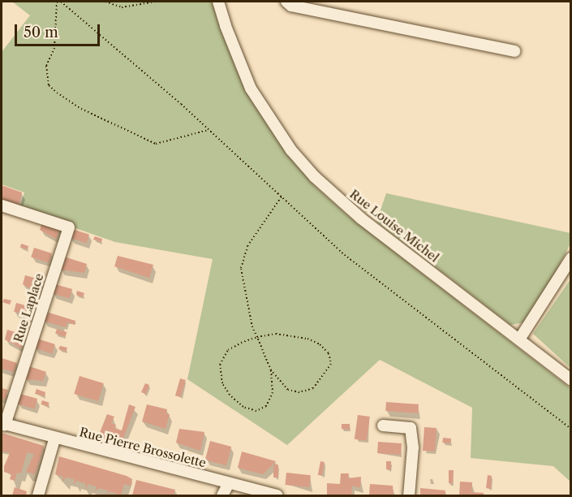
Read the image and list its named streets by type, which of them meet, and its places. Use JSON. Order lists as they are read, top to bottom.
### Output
{
  "streets": {
    "street": ["Rue Louise Michel", "Rue Laplace", "Rue Pierre Brossolette"]
  },
  "crossings": [
    ["Rue Laplace", "Rue Pierre Brossolette"]
  ],
  "scale_bar": "50 m"
}
